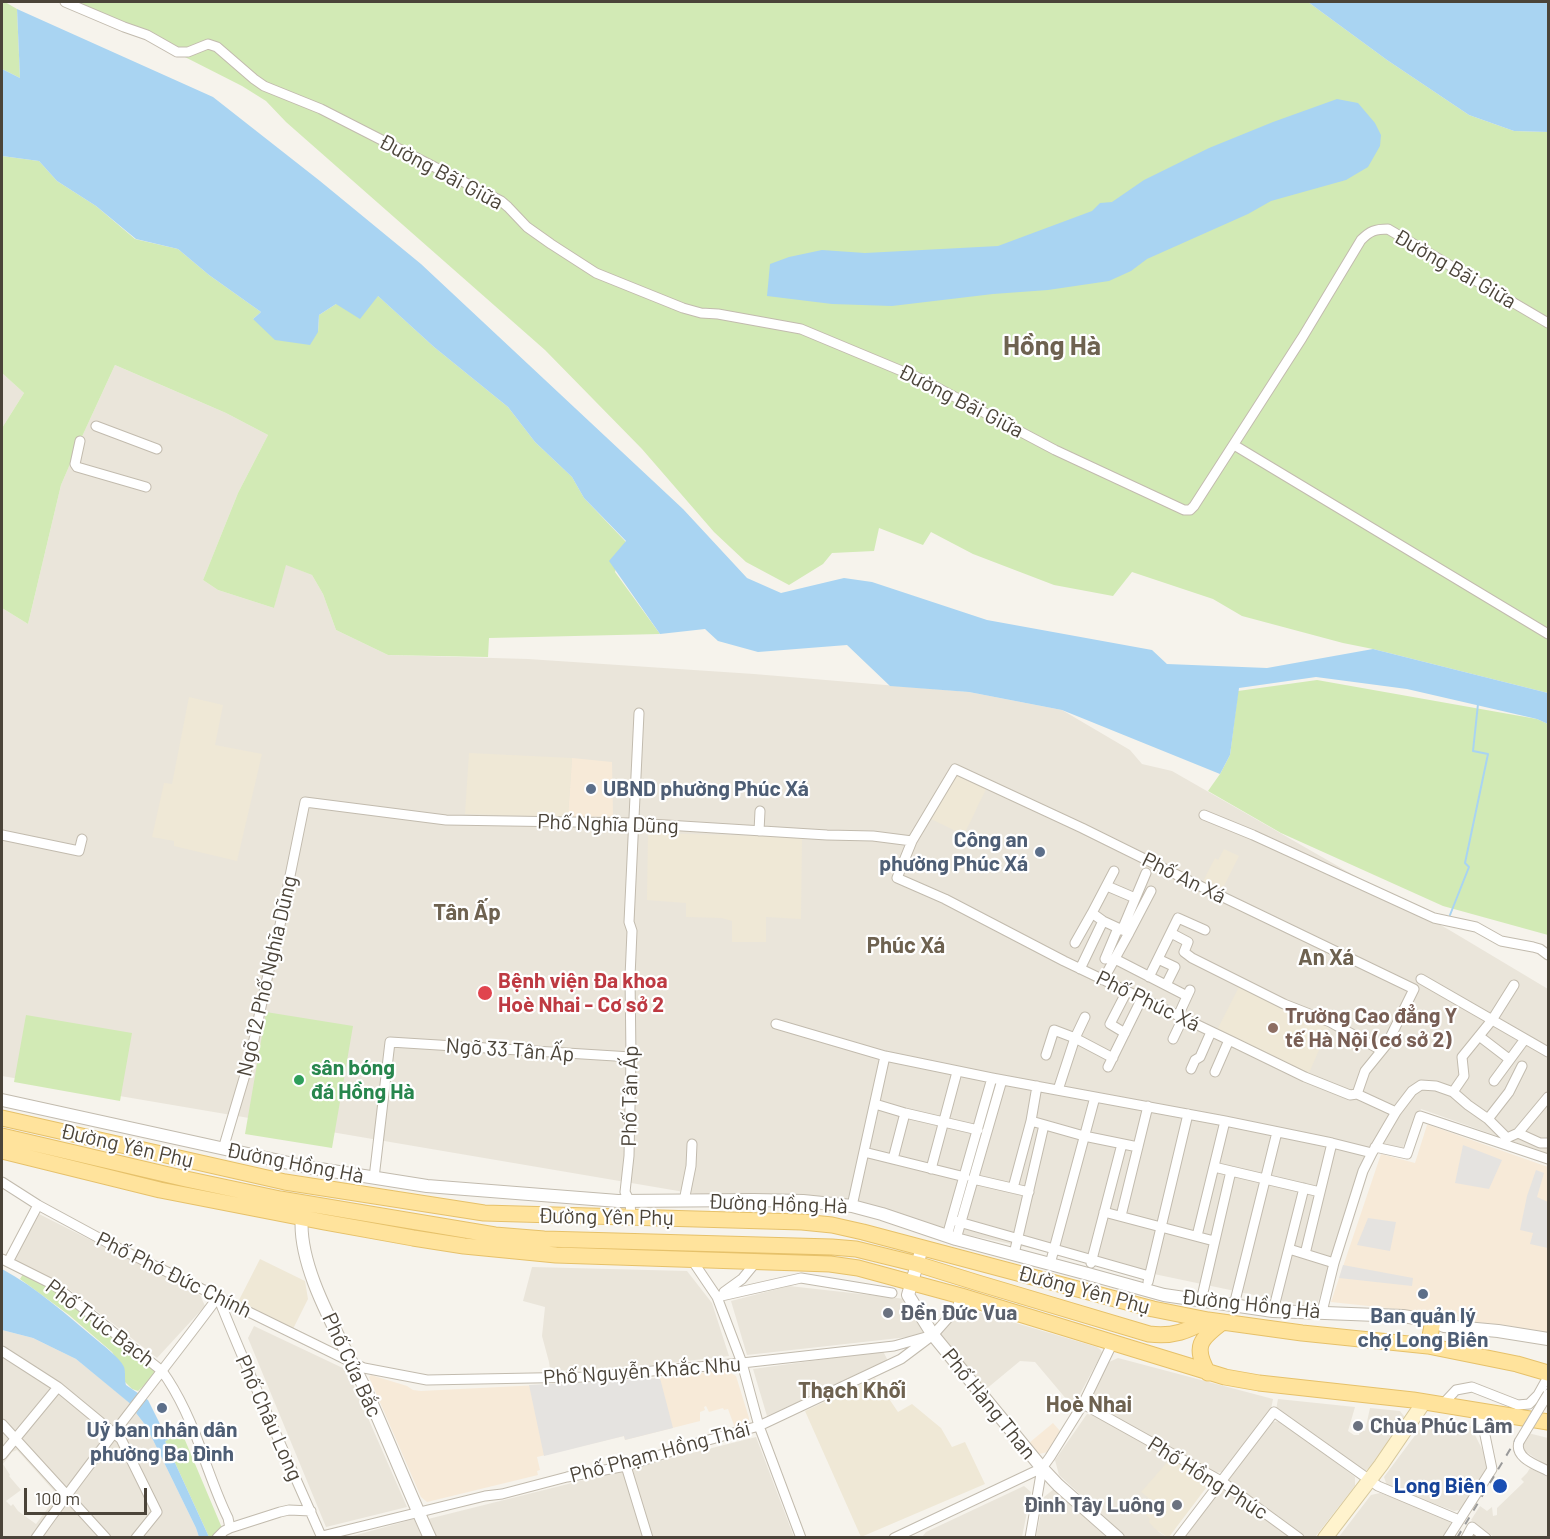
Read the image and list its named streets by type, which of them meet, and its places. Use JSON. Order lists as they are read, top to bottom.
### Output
{
  "streets": {
    "main road": ["Đường Yên Phụ"],
    "street": [
      "Đường Bãi Giữa",
      "Phố Nghĩa Dũng",
      "Phố An Xá",
      "Ngõ 12 Phố Nghĩa Dũng",
      "Phố Phúc Xá",
      "Ngõ 33 Tân Ấp",
      "Phố Tân Ấp",
      "Đường Hồng Hà",
      "Phố Phó Đức Chính",
      "Phố Trúc Bạch",
      "Phố Cửa Bắc",
      "Phố Nguyễn Khắc Nhu",
      "Phố Hàng Than",
      "Phố Châu Long",
      "Phố Phạm Hồng Thái",
      "Phố Hồng Phúc"
    ]
  },
  "crossings": [
    ["Phố Nghĩa Dũng", "Phố An Xá"],
    ["Phố Nghĩa Dũng", "Ngõ 12 Phố Nghĩa Dũng"],
    ["Phố Nghĩa Dũng", "Phố Phúc Xá"],
    ["Phố Nghĩa Dũng", "Phố Tân Ấp"],
    ["Phố An Xá", "Phố Phúc Xá"],
    ["Ngõ 12 Phố Nghĩa Dũng", "Đường Hồng Hà"],
    ["Ngõ 33 Tân Ấp", "Phố Tân Ấp"],
    ["Ngõ 33 Tân Ấp", "Đường Hồng Hà"],
    ["Phố Tân Ấp", "Đường Yên Phụ"],
    ["Phố Tân Ấp", "Đường Hồng Hà"],
    ["Đường Yên Phụ", "Đường Hồng Hà"],
    ["Đường Yên Phụ", "Phố Cửa Bắc"],
    ["Đường Yên Phụ", "Phố Hàng Than"],
    ["Đường Yên Phụ", "Phố Phạm Hồng Thái"],
    ["Phố Phó Đức Chính", "Phố Cửa Bắc"],
    ["Phố Phó Đức Chính", "Phố Nguyễn Khắc Nhu"],
    ["Phố Phó Đức Chính", "Phố Châu Long"],
    ["Phố Cửa Bắc", "Phố Nguyễn Khắc Nhu"],
    ["Phố Cửa Bắc", "Phố Phạm Hồng Thái"],
    ["Phố Nguyễn Khắc Nhu", "Phố Hàng Than"],
    ["Phố Nguyễn Khắc Nhu", "Phố Phạm Hồng Thái"],
    ["Phố Hàng Than", "Phố Phạm Hồng Thái"],
    ["Phố Châu Long", "Phố Phạm Hồng Thái"]
  ],
  "districts": [
    "Hồng Hà",
    "Tân Ấp",
    "Phúc Xá",
    "An Xá",
    "Thạch Khối",
    "Hoè Nhai"
  ],
  "places": [
    "UBND phường Phúc Xá",
    "Công an phường Phúc Xá",
    "Bệnh viện Đa khoa Hoè Nhai - Cơ sở 2",
    "Trường Cao đẳng Y tế Hà Nội (cơ sở 2)",
    "sân bóng đá Hồng Hà",
    "Ban quản lý chợ Long Biên",
    "Đền Đức Vua",
    "Uỷ ban nhân dân phường Ba Đình",
    "Chùa Phúc Lâm",
    "Long Biên",
    "Đình Tây Luông"
  ],
  "scale_bar": "100 m"
}
